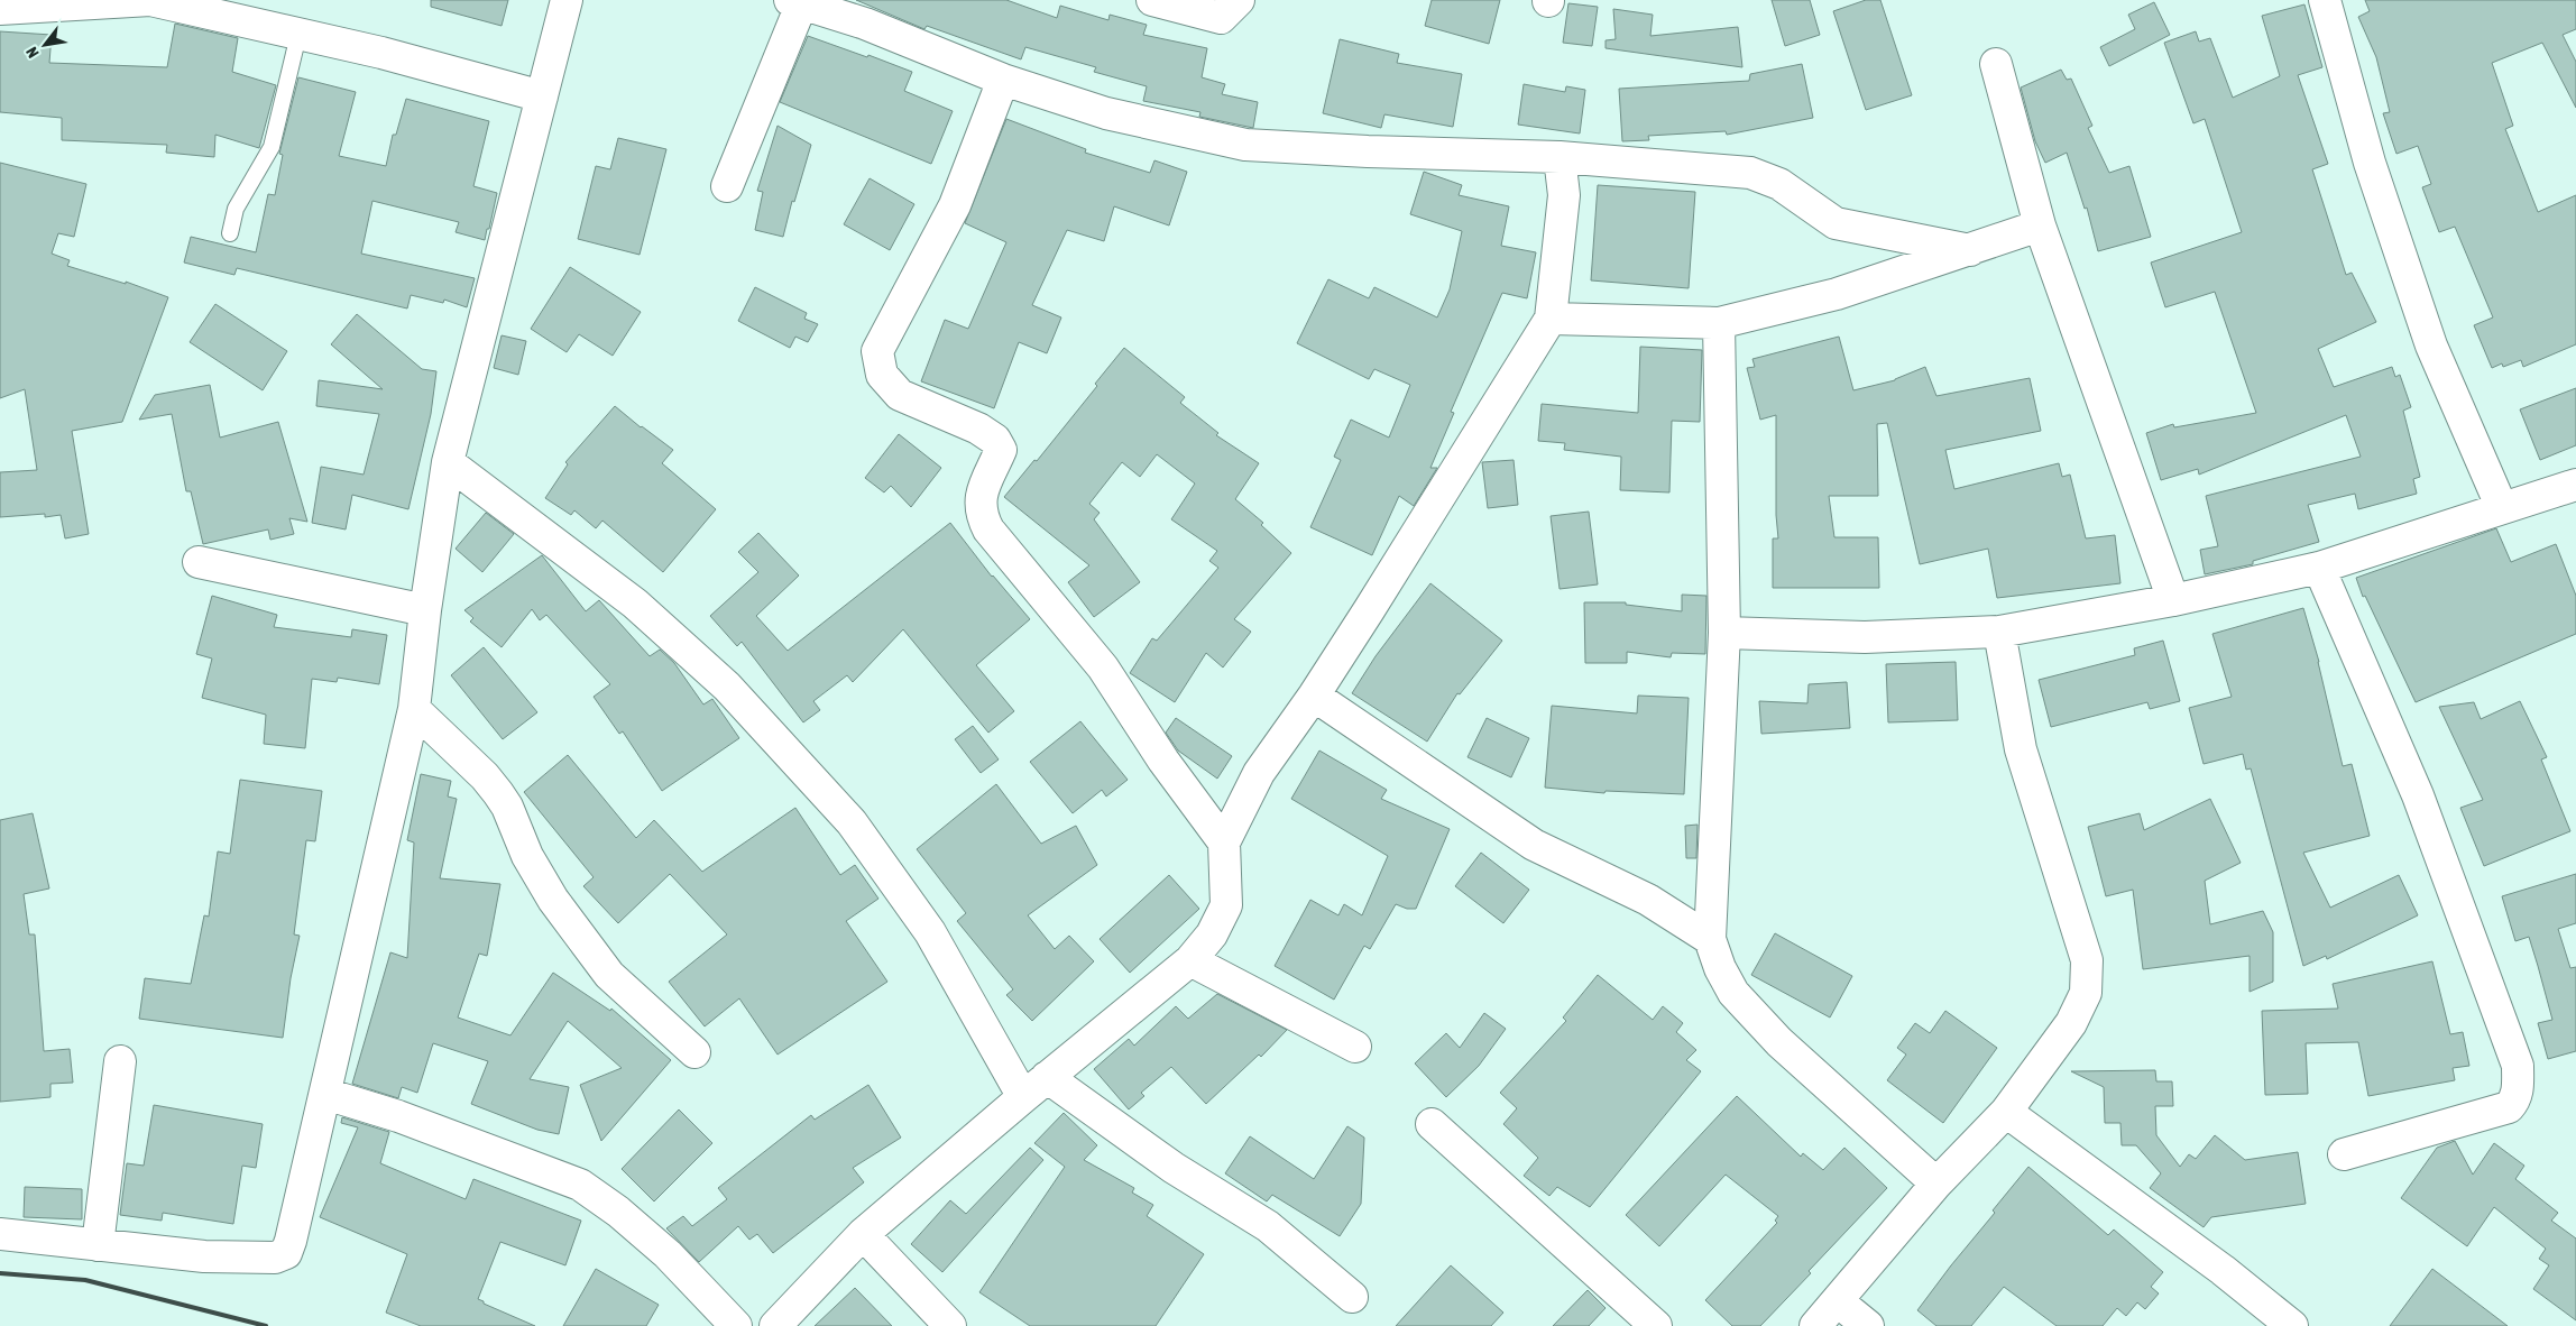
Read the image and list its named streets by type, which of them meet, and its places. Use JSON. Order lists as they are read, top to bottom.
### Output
{
  "north": "bottom left"
}
